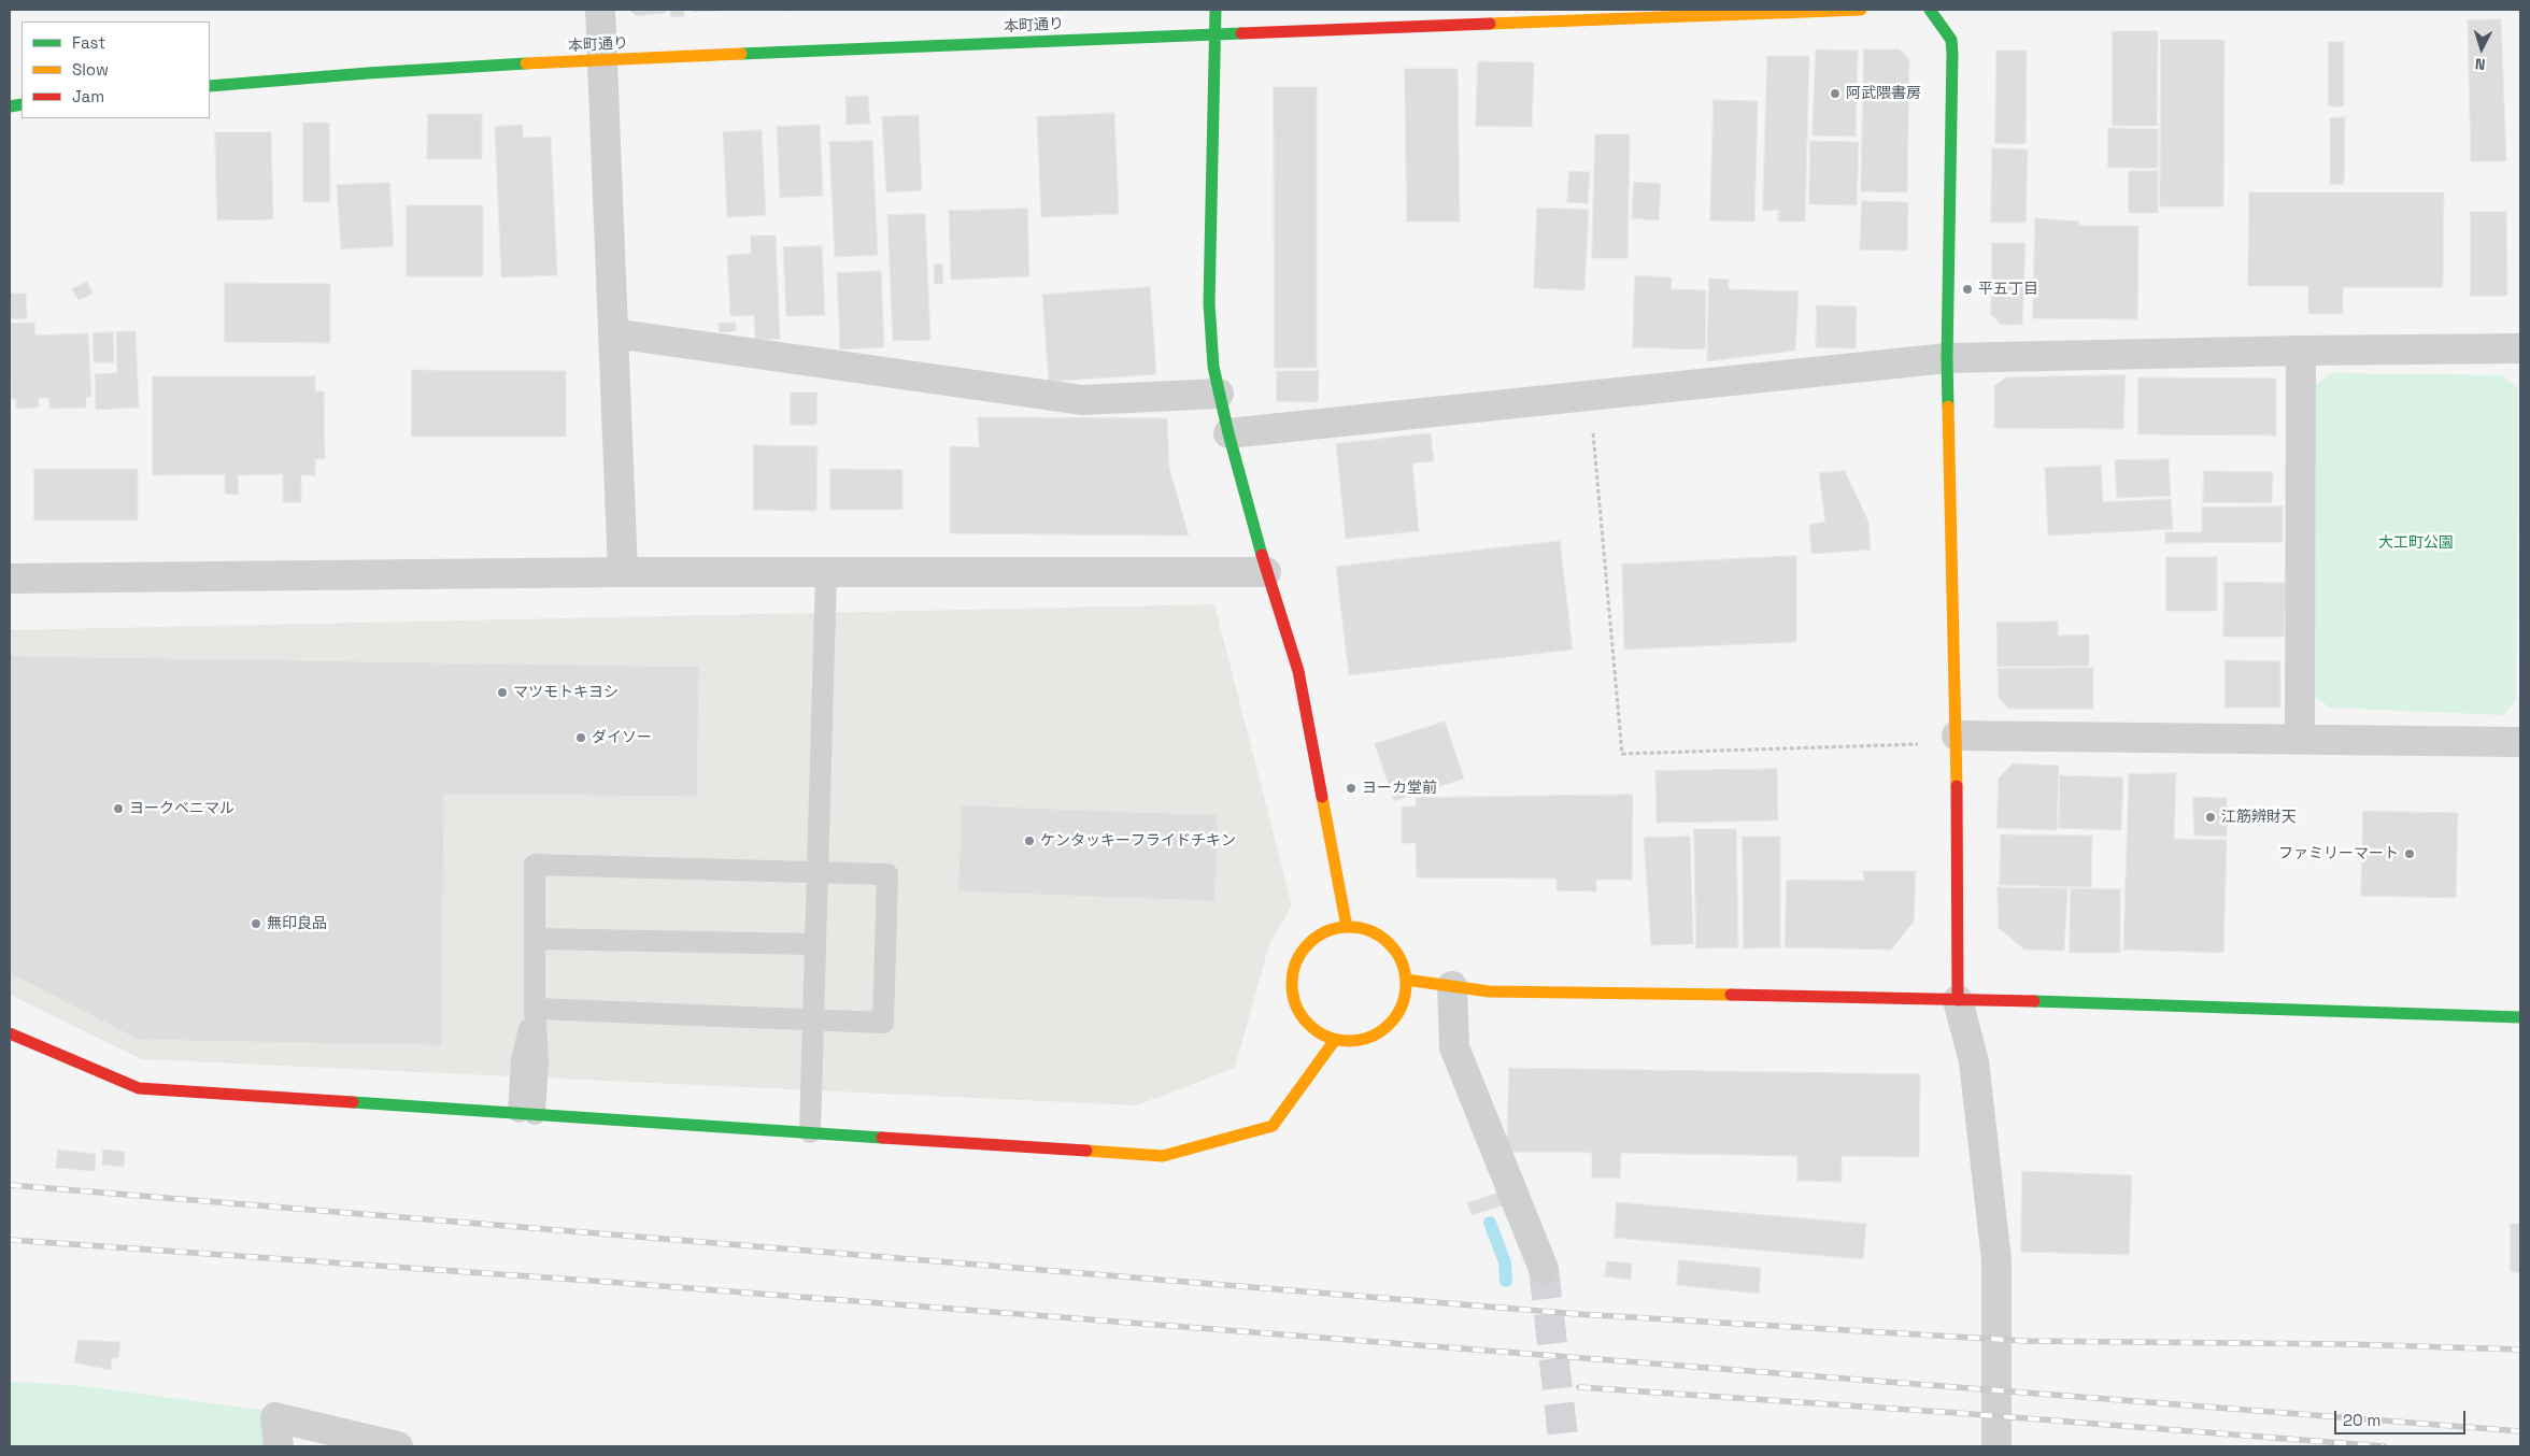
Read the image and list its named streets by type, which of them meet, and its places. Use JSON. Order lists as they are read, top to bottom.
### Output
{
  "streets": {
    "street": ["本町通り"]
  },
  "parks": ["大工町公園"],
  "places": [
    "阿武隈書房",
    "平五丁目",
    "マツモトキヨシ",
    "ダイソー",
    "ヨーカ堂前",
    "ヨークベニマル",
    "江筋辨財天",
    "ケンタッキーフライドチキン",
    "ファミリーマート",
    "無印良品"
  ],
  "legend": ["Fast", "Slow", "Jam"],
  "scale_bar": "20 m",
  "north": "bottom"
}
